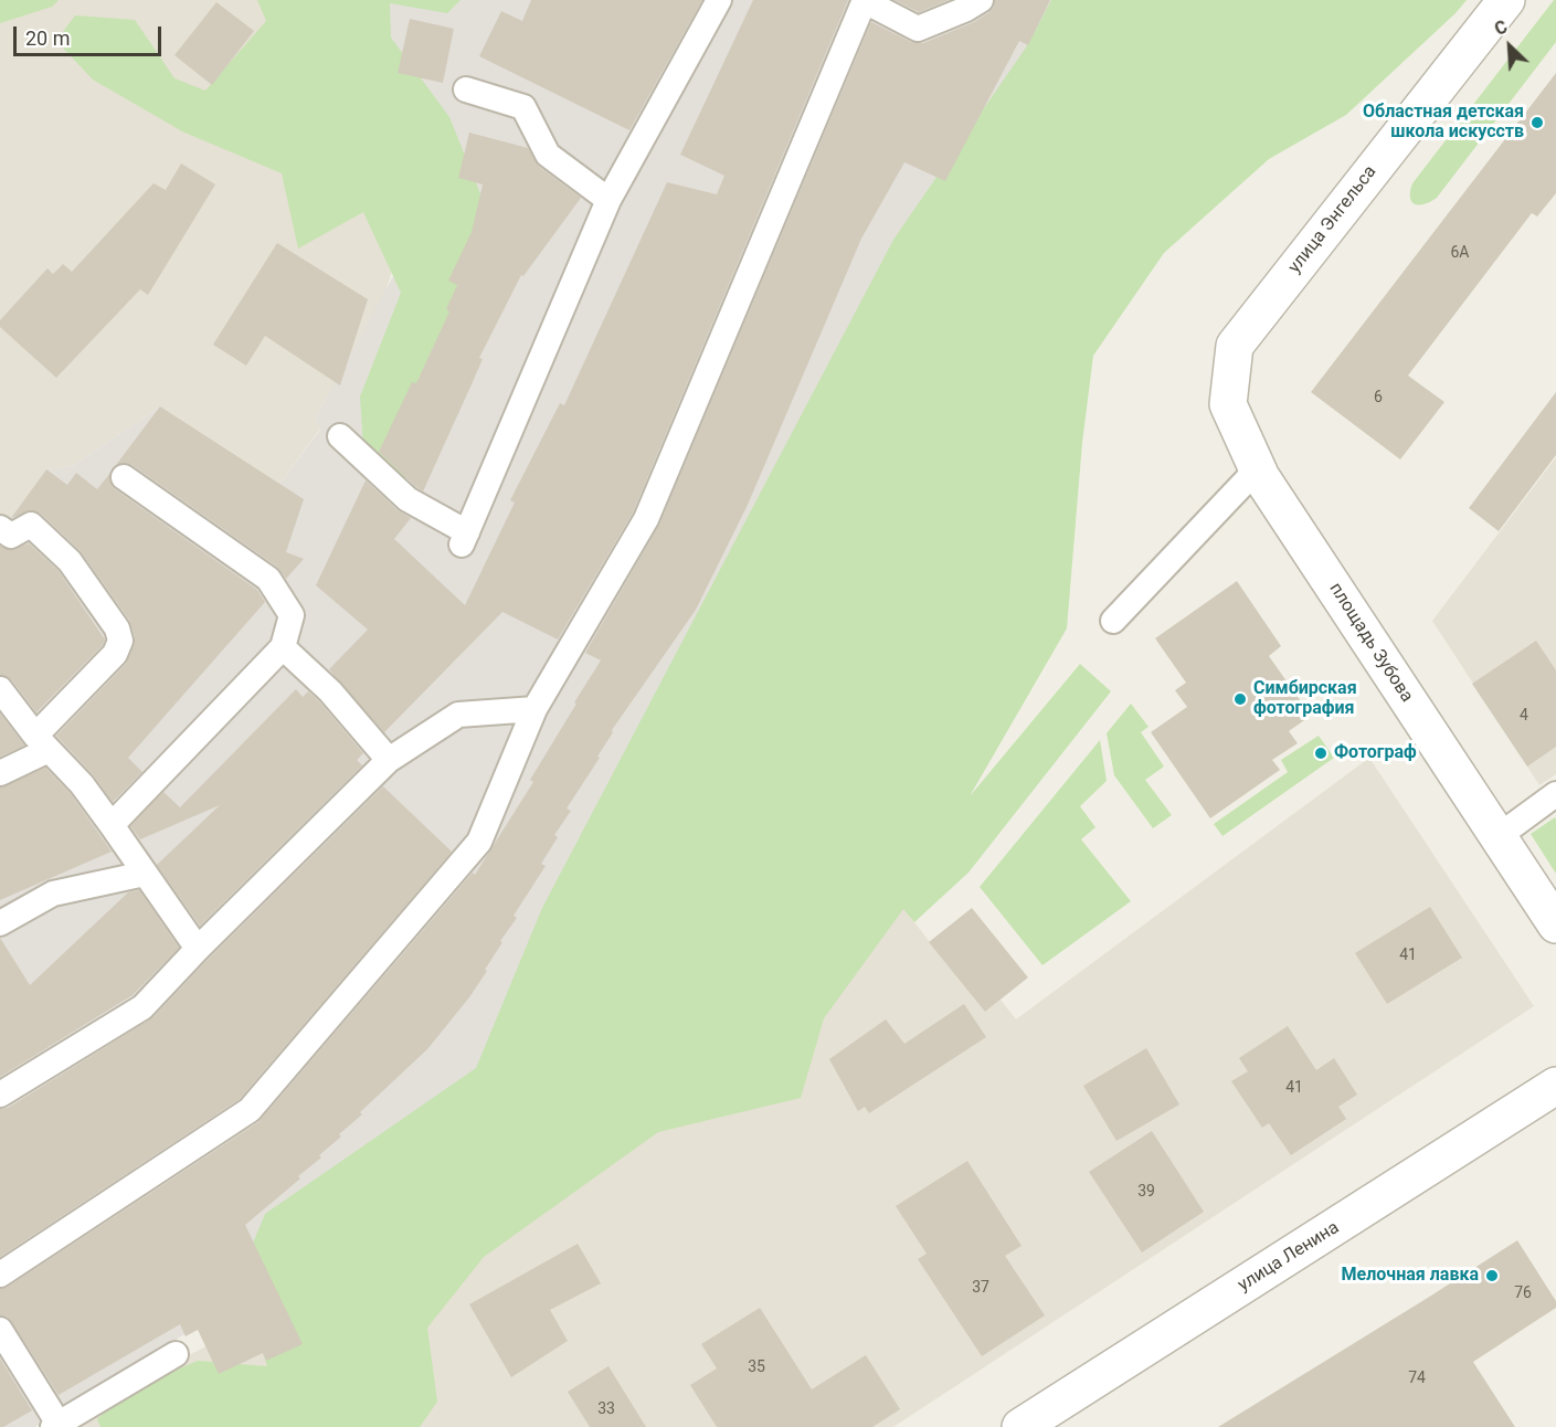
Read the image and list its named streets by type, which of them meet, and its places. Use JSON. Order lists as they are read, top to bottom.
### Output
{
  "streets": {
    "street": ["улица Энгельса", "площадь Зубова", "улица Ленина"]
  },
  "crossings": [
    ["улица Энгельса", "площадь Зубова"]
  ],
  "places": [
    "Областная детская школа искусств",
    "Симбирская фотография",
    "Фотограф",
    "Мелочная лавка"
  ],
  "house_numbers": [
    "6А",
    "6",
    "4",
    "41",
    "41",
    "39",
    "37",
    "76",
    "35",
    "74",
    "33"
  ],
  "scale_bar": "20 m",
  "north": "top left"
}
